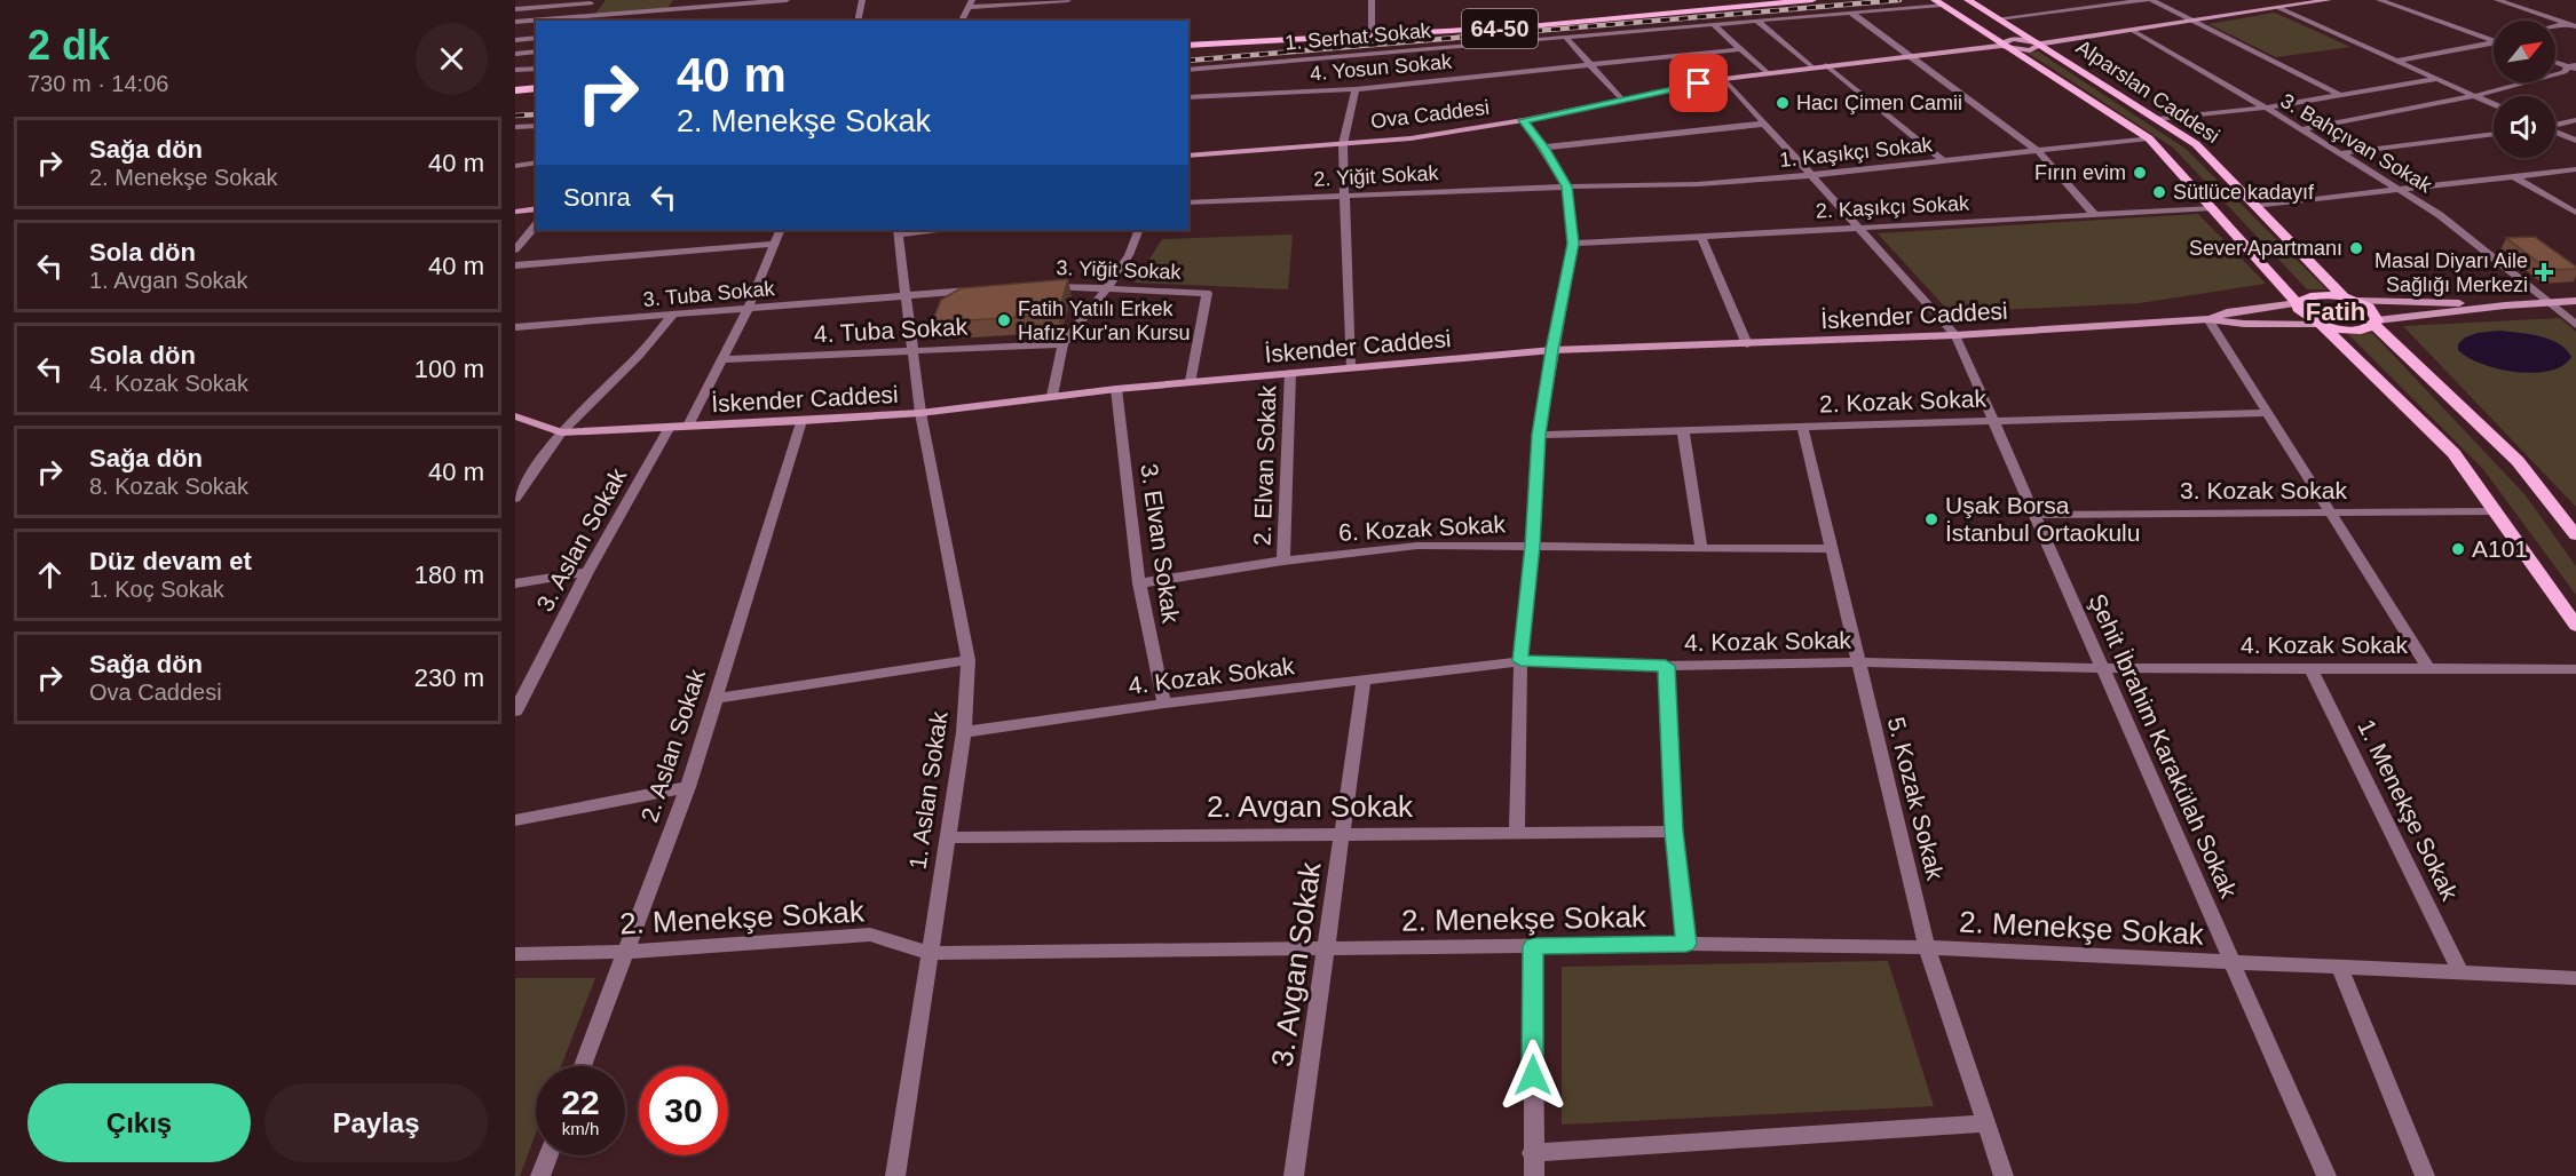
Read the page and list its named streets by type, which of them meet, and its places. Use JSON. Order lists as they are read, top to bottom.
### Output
{
  "streets": {
    "main road": ["64-50", "Alparslan Caddesi"],
    "street": [
      "1. Serhat Sokak",
      "4. Yosun Sokak",
      "Ova Caddesi",
      "3. Bahçıvan Sokak",
      "1. Kaşıkçı Sokak",
      "2. Yiğit Sokak",
      "2. Kaşıkçı Sokak",
      "3. Yiğit Sokak",
      "3. Tuba Sokak",
      "İskender Caddesi",
      "4. Tuba Sokak",
      "2. Kozak Sokak",
      "2. Elvan Sokak",
      "3. Kozak Sokak",
      "6. Kozak Sokak",
      "3. Aslan Sokak",
      "3. Elvan Sokak",
      "4. Kozak Sokak",
      "2. Aslan Sokak",
      "Şehit İbrahim Karakülah Sokak",
      "1. Aslan Sokak",
      "5. Kozak Sokak",
      "2. Avgan Sokak",
      "1. Menekşe Sokak",
      "2. Menekşe Sokak",
      "3. Avgan Sokak"
    ]
  },
  "crossings": [
    ["1. Serhat Sokak", "Alparslan Caddesi"],
    ["Alparslan Caddesi", "Ova Caddesi"],
    ["Alparslan Caddesi", "1. Kaşıkçı Sokak"],
    ["Alparslan Caddesi", "2. Kaşıkçı Sokak"],
    ["Alparslan Caddesi", "3. Kozak Sokak"],
    ["Ova Caddesi", "3. Bahçıvan Sokak"],
    ["Ova Caddesi", "Şehit İbrahim Karakülah Sokak"],
    ["1. Kaşıkçı Sokak", "2. Yiğit Sokak"],
    ["1. Kaşıkçı Sokak", "Şehit İbrahim Karakülah Sokak"],
    ["2. Kaşıkçı Sokak", "Şehit İbrahim Karakülah Sokak"],
    ["3. Yiğit Sokak", "İskender Caddesi"],
    ["3. Tuba Sokak", "1. Aslan Sokak"],
    ["İskender Caddesi", "2. Elvan Sokak"],
    ["İskender Caddesi", "3. Aslan Sokak"],
    ["İskender Caddesi", "3. Elvan Sokak"],
    ["İskender Caddesi", "2. Aslan Sokak"],
    ["İskender Caddesi", "Şehit İbrahim Karakülah Sokak"],
    ["İskender Caddesi", "1. Aslan Sokak"],
    ["4. Tuba Sokak", "1. Aslan Sokak"],
    ["2. Kozak Sokak", "Şehit İbrahim Karakülah Sokak"],
    ["2. Kozak Sokak", "5. Kozak Sokak"],
    ["2. Elvan Sokak", "6. Kozak Sokak"],
    ["3. Kozak Sokak", "Şehit İbrahim Karakülah Sokak"],
    ["6. Kozak Sokak", "3. Elvan Sokak"],
    ["6. Kozak Sokak", "5. Kozak Sokak"],
    ["3. Elvan Sokak", "4. Kozak Sokak"],
    ["4. Kozak Sokak", "Şehit İbrahim Karakülah Sokak"],
    ["4. Kozak Sokak", "1. Aslan Sokak"],
    ["4. Kozak Sokak", "5. Kozak Sokak"],
    ["4. Kozak Sokak", "1. Menekşe Sokak"],
    ["4. Kozak Sokak", "3. Avgan Sokak"],
    ["2. Aslan Sokak", "2. Menekşe Sokak"],
    ["Şehit İbrahim Karakülah Sokak", "2. Menekşe Sokak"],
    ["1. Aslan Sokak", "2. Avgan Sokak"],
    ["1. Aslan Sokak", "2. Menekşe Sokak"],
    ["5. Kozak Sokak", "2. Menekşe Sokak"],
    ["2. Avgan Sokak", "3. Avgan Sokak"],
    ["1. Menekşe Sokak", "2. Menekşe Sokak"],
    ["2. Menekşe Sokak", "3. Avgan Sokak"]
  ],
  "districts": ["Fatih"],
  "places": {
    "other": [
      "Hacı Çimen Camii",
      "Fırın evim",
      "Sütlüce kadayıf",
      "Sever Apartmanı",
      "Fatih Yatılı Erkek Hafız Kur'an Kursu",
      "Uşak Borsa İstanbul Ortaokulu",
      "A101"
    ],
    "health": ["Masal Diyarı Aile Sağlığı Merkezi"]
  },
  "north": "top right",
  "page": {
    "heading": ["2 dk", "730 m · 14:06"],
    "turn": ["40 m", "2. Menekşe Sokak"],
    "list": [
      {
        "name": "Sağa dön",
        "note": "2. Menekşe Sokak",
        "value": "40 m"
      },
      {
        "name": "Sola dön",
        "note": "1. Avgan Sokak",
        "value": "40 m"
      },
      {
        "name": "Sola dön",
        "note": "4. Kozak Sokak",
        "value": "100 m"
      },
      {
        "name": "Sağa dön",
        "note": "8. Kozak Sokak",
        "value": "40 m"
      },
      {
        "name": "Düz devam et",
        "note": "1. Koç Sokak",
        "value": "180 m"
      },
      {
        "name": "Sağa dön",
        "note": "Ova Caddesi",
        "value": "230 m"
      }
    ],
    "then": "Sonra",
    "speed": "22 km/h",
    "limit": "30",
    "buttons": ["Çıkış", "Paylaş"]
  }
}
